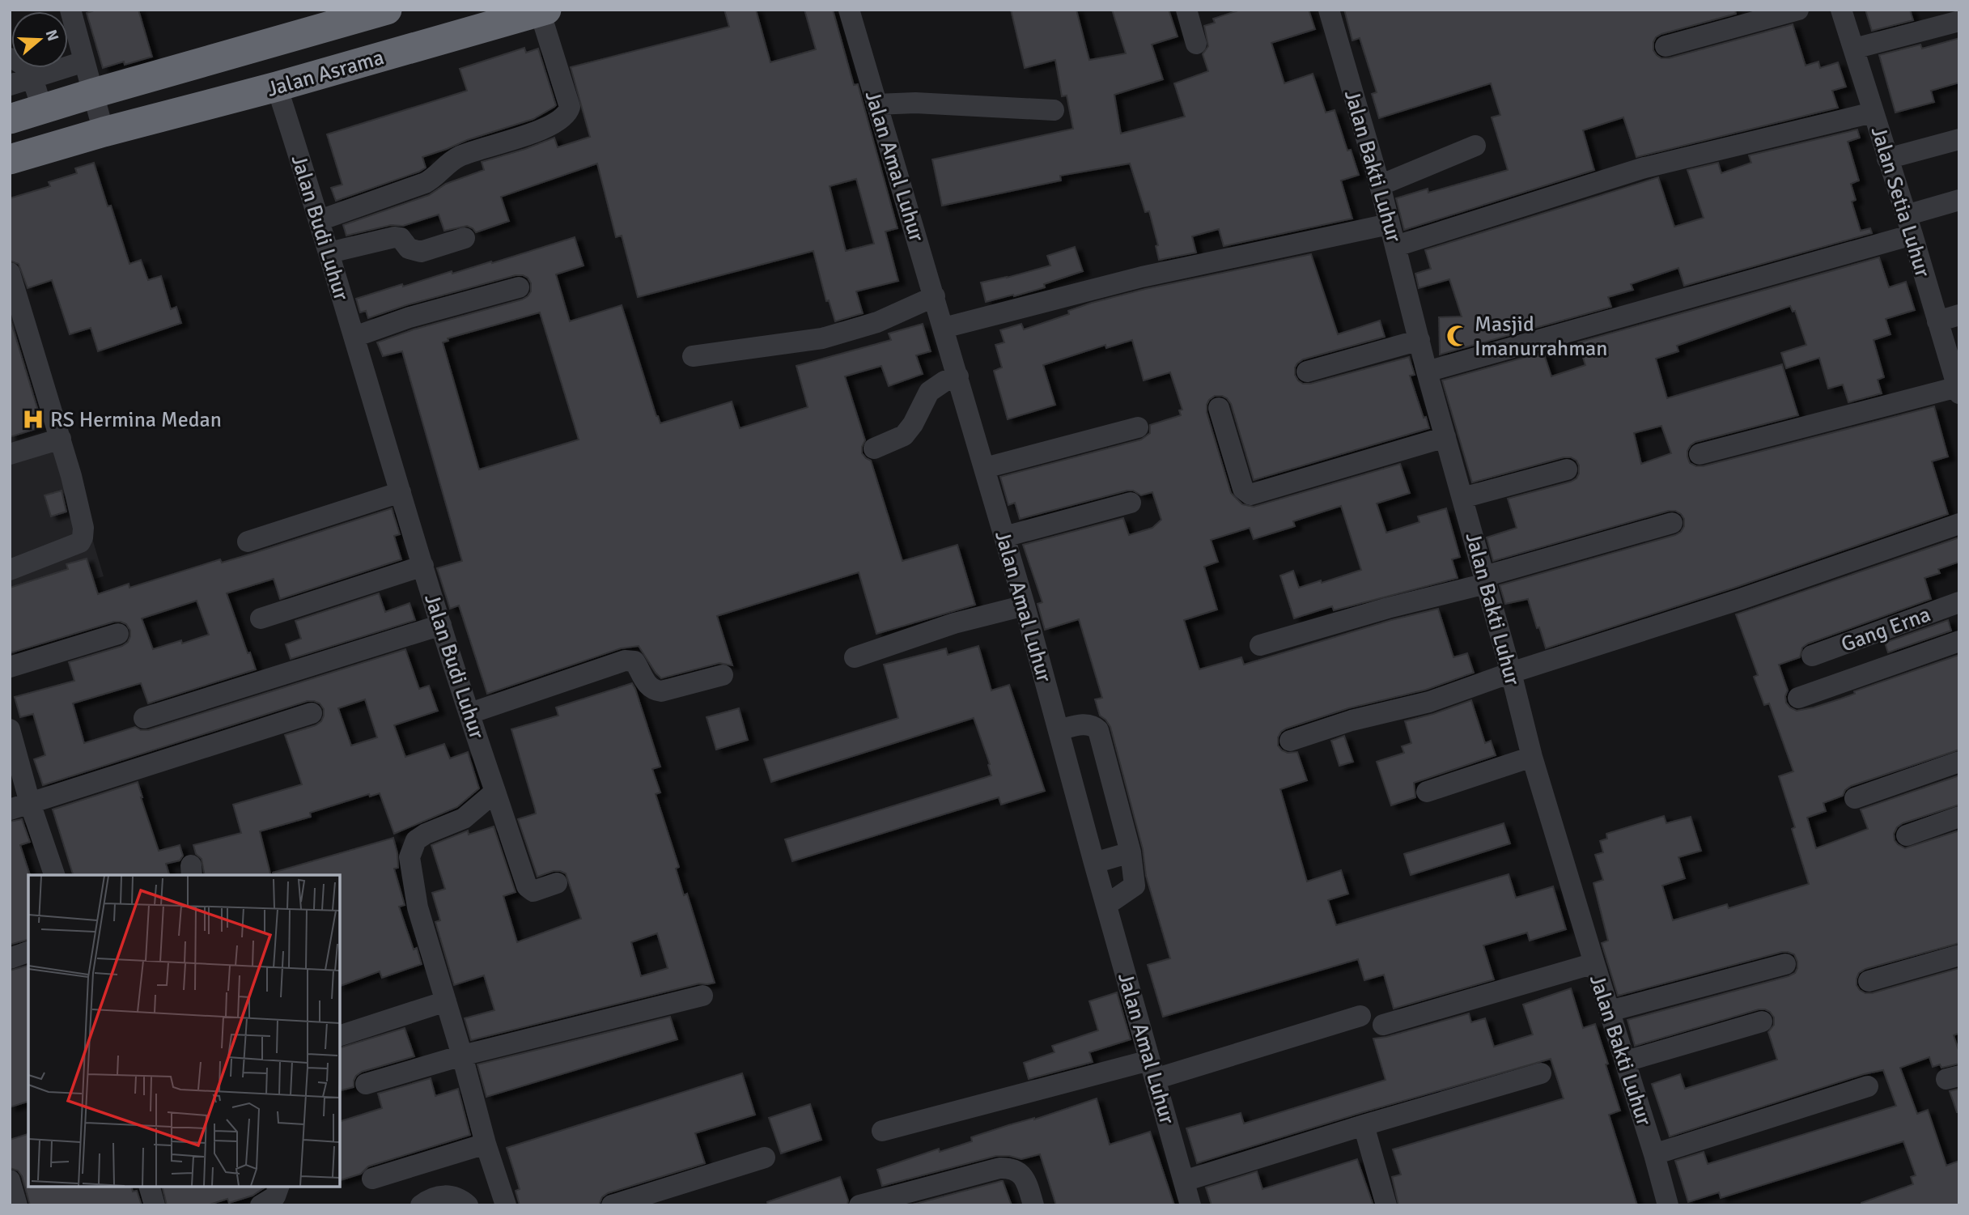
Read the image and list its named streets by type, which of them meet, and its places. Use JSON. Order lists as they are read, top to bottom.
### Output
{
  "streets": {
    "highway": ["Jalan Asrama"],
    "street": [
      "Jalan Amal Luhur",
      "Jalan Bakti Luhur",
      "Jalan Setia Luhur",
      "Jalan Budi Luhur",
      "Gang Erna"
    ]
  },
  "crossings": [
    ["Jalan Asrama", "Jalan Budi Luhur"]
  ],
  "places": {
    "mosque": ["Masjid Imanurrahman"],
    "hospital": ["RS Hermina Medan"]
  },
  "north": "right"
}
